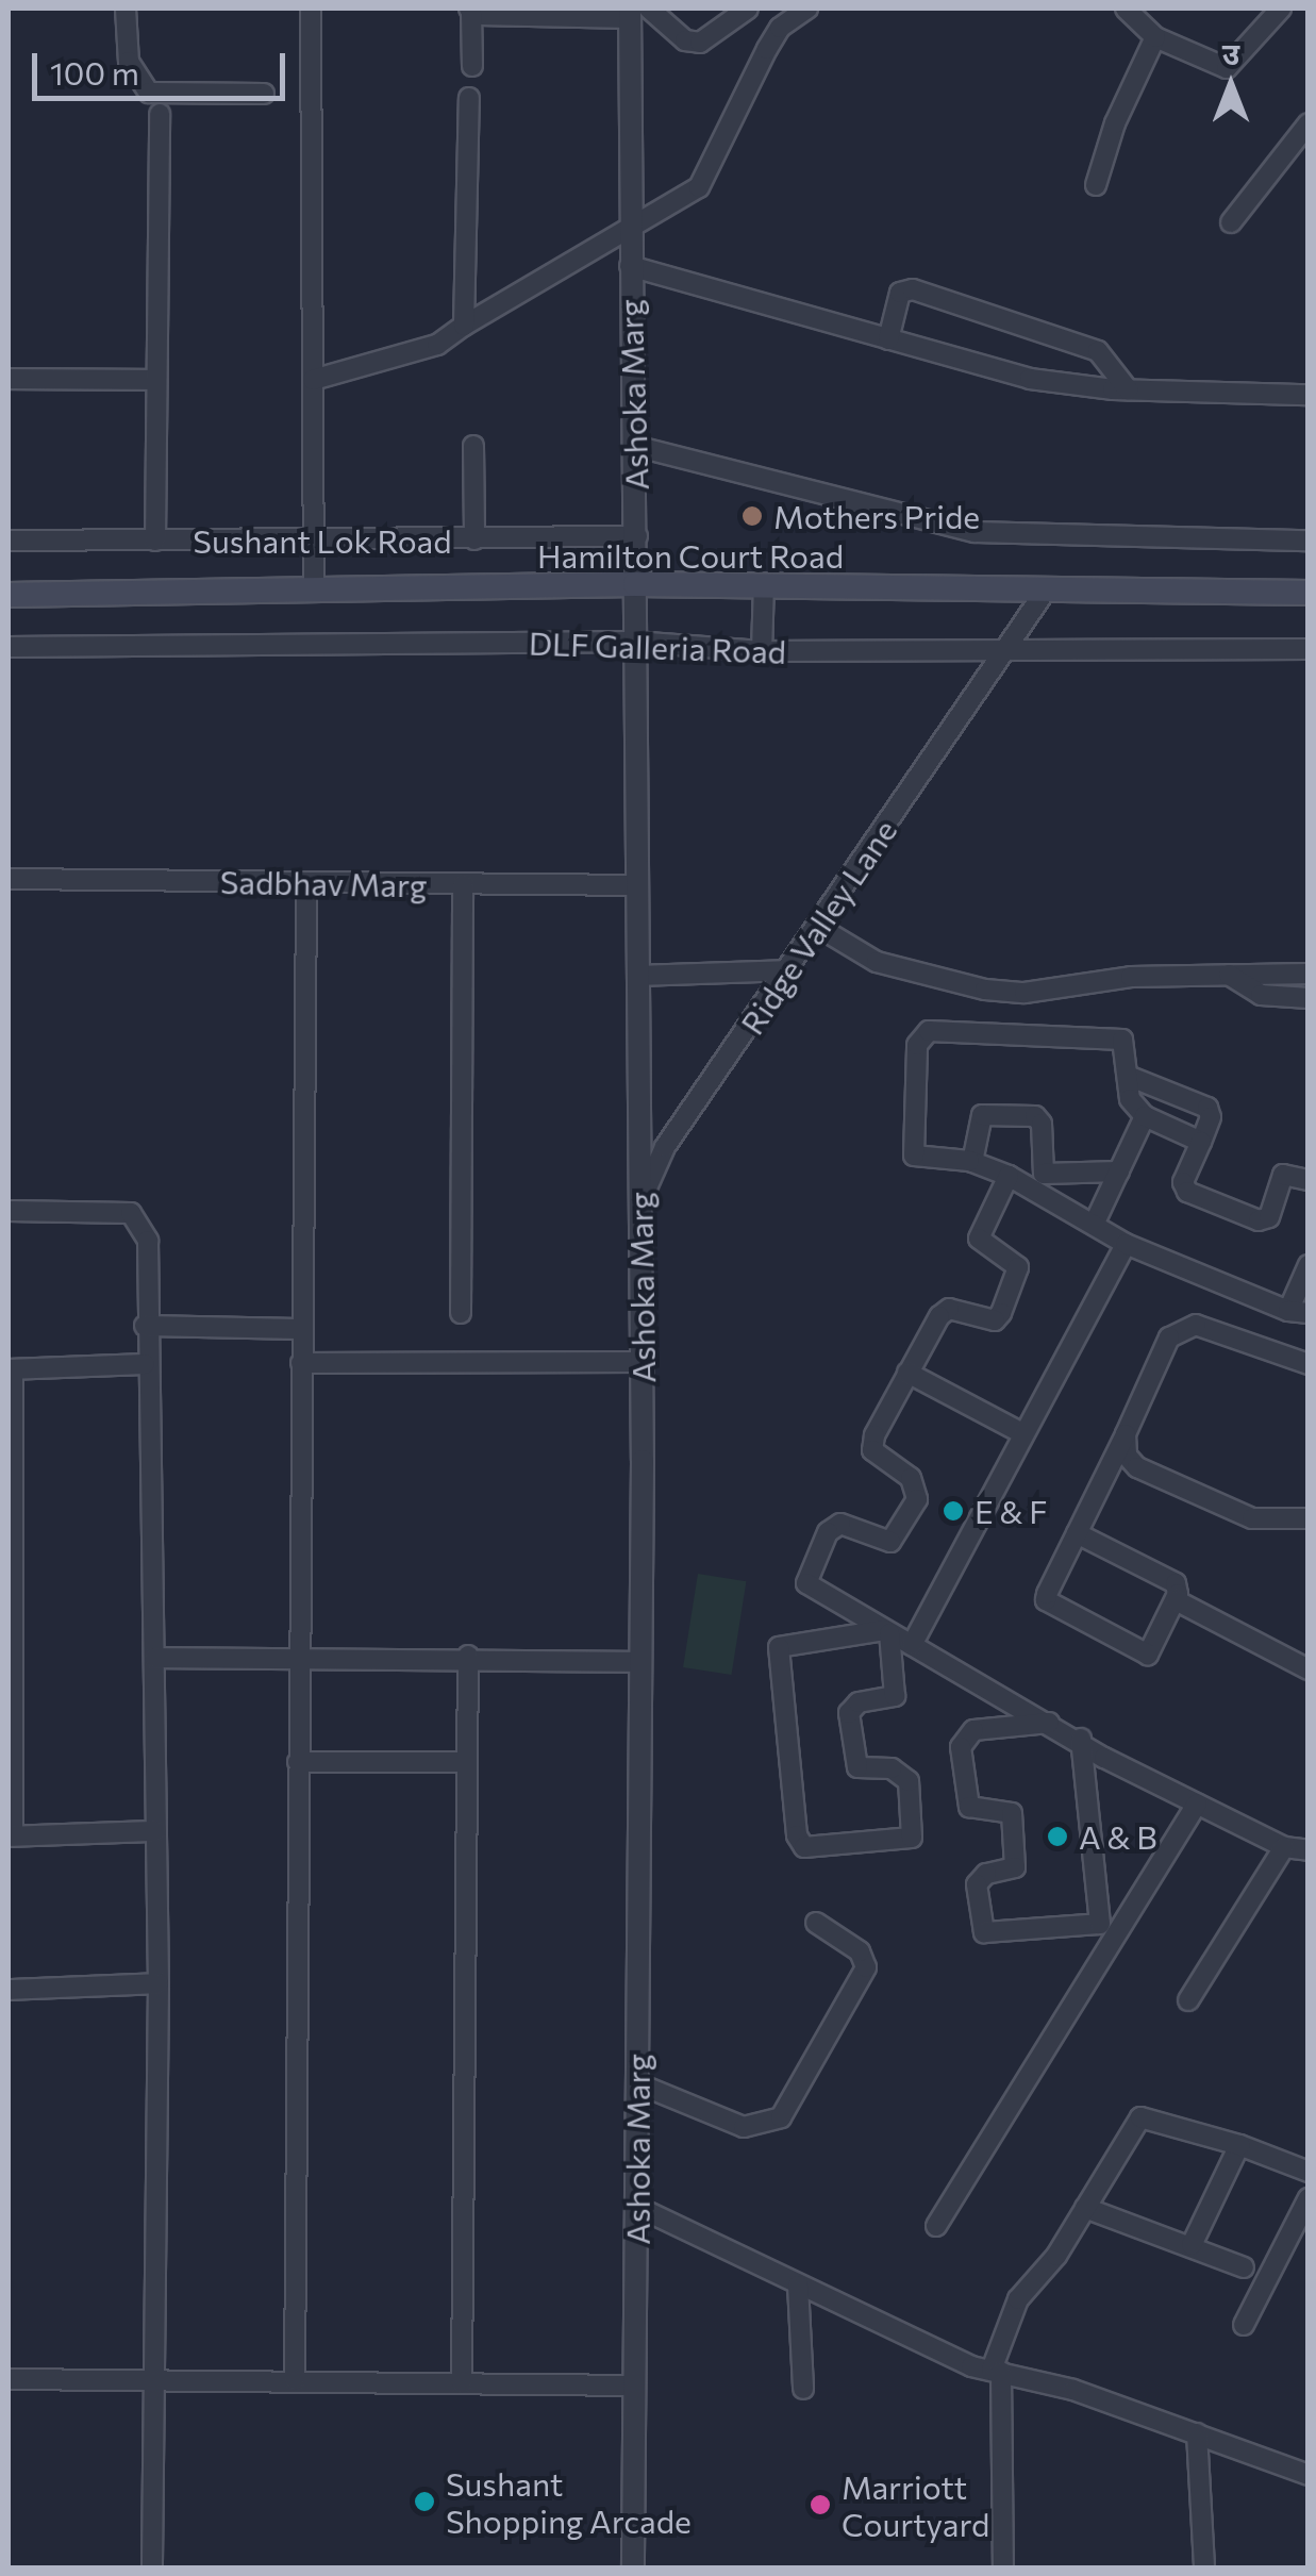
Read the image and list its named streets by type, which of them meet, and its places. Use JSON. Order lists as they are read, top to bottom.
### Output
{
  "streets": {
    "main road": ["Hamilton Court Road"],
    "street": [
      "Ashoka Marg",
      "Sushant Lok Road",
      "DLF Galleria Road",
      "Sadbhav Marg",
      "Ridge Valley Lane"
    ]
  },
  "crossings": [
    ["Ashoka Marg", "Sushant Lok Road"],
    ["Ashoka Marg", "Hamilton Court Road"],
    ["Ashoka Marg", "DLF Galleria Road"],
    ["Ashoka Marg", "Sadbhav Marg"],
    ["Ashoka Marg", "Ridge Valley Lane"],
    ["Hamilton Court Road", "Ridge Valley Lane"],
    ["DLF Galleria Road", "Ridge Valley Lane"]
  ],
  "places": [
    "Mothers Pride",
    "E & F",
    "A & B",
    "Sushant Shopping Arcade",
    "Marriott Courtyard"
  ],
  "scale_bar": "100 m",
  "north": "top"
}
